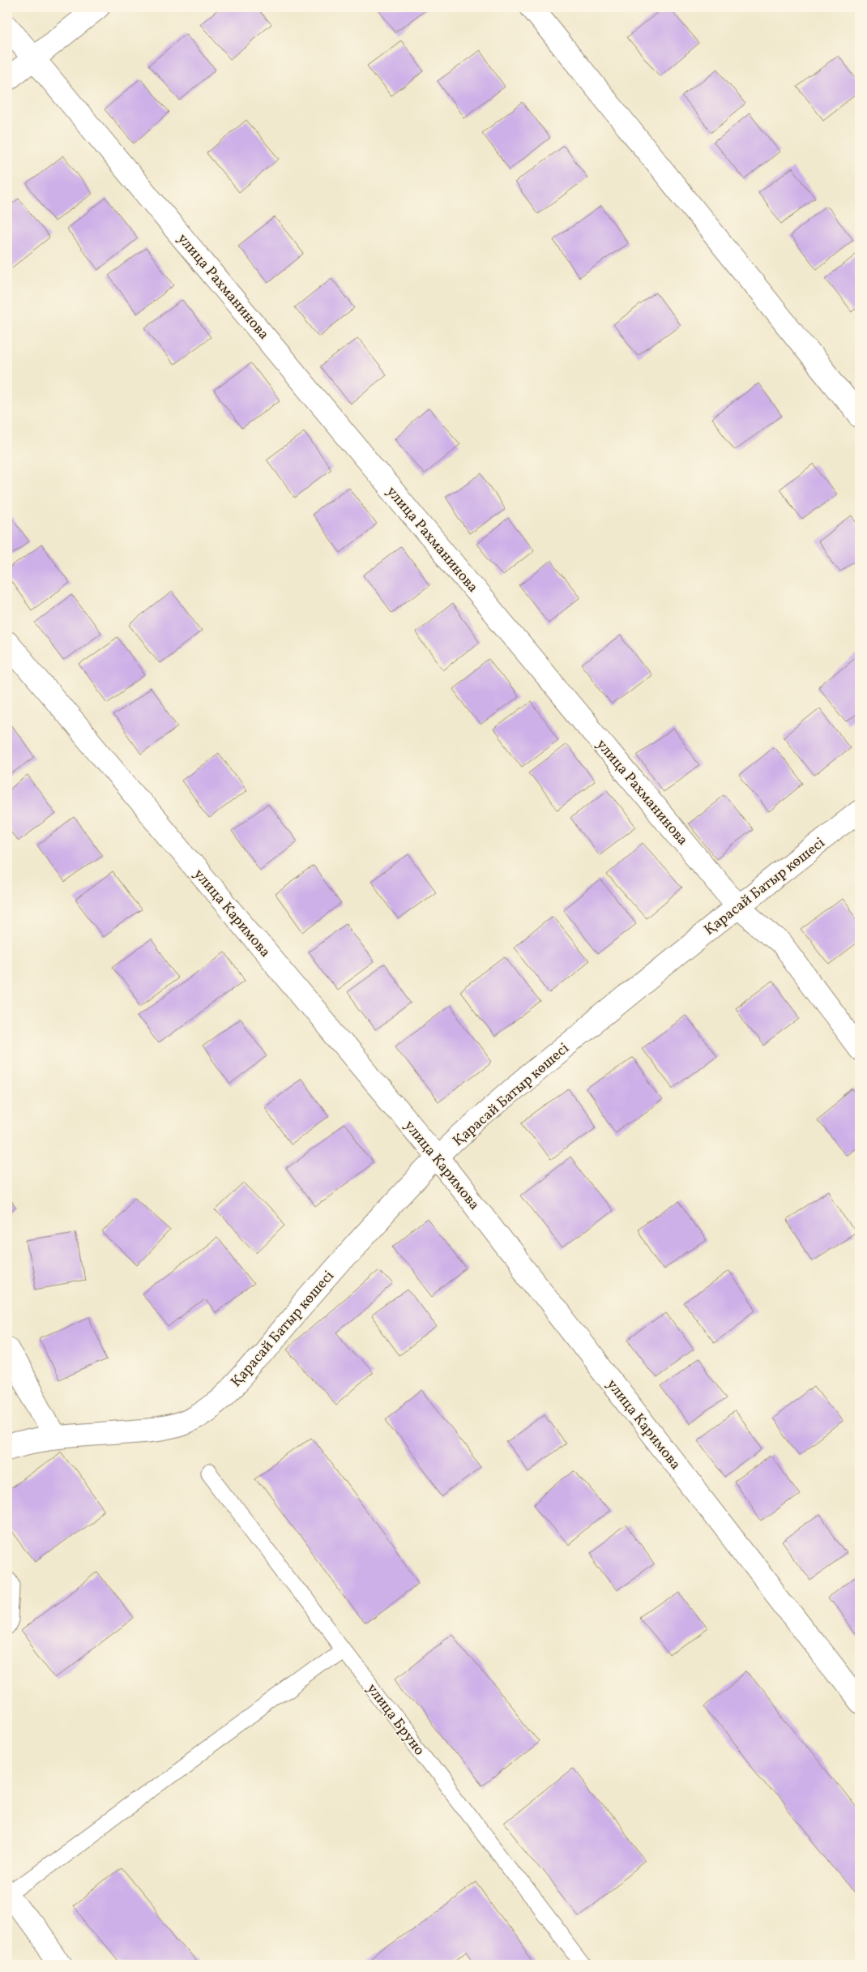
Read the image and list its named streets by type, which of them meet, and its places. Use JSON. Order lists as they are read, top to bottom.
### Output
{
  "streets": {
    "street": ["улица Рахманинова", "Қарасай Батыр көшесі", "улица Каримова"],
    "lane": ["улица Бруно"]
  },
  "crossings": [
    ["улица Рахманинова", "Қарасай Батыр көшесі"],
    ["Қарасай Батыр көшесі", "улица Каримова"]
  ]
}
